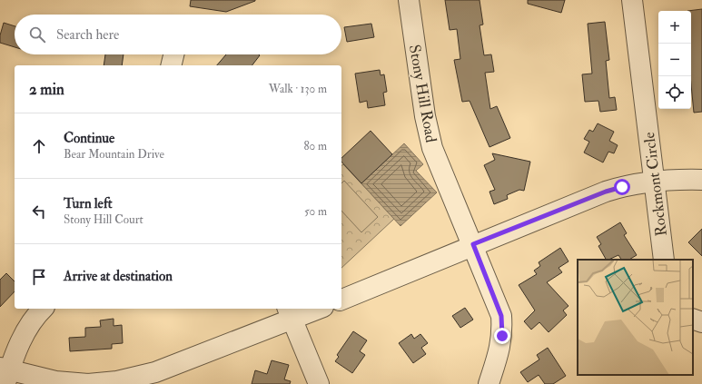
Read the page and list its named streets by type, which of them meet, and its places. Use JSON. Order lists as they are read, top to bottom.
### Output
{
  "streets": {
    "street": ["Stony Hill Road", "Rockmont Circle"]
  },
  "page": {
    "map_buttons": ["+", "−"],
    "search": "Search here",
    "heading": ["2 min", "Walk · 130 m"],
    "list": [
      ["Continue", "Bear Mountain Drive", "80 m"],
      ["Turn left", "Stony Hill Court", "50 m"],
      "Arrive at destination"
    ]
  }
}
